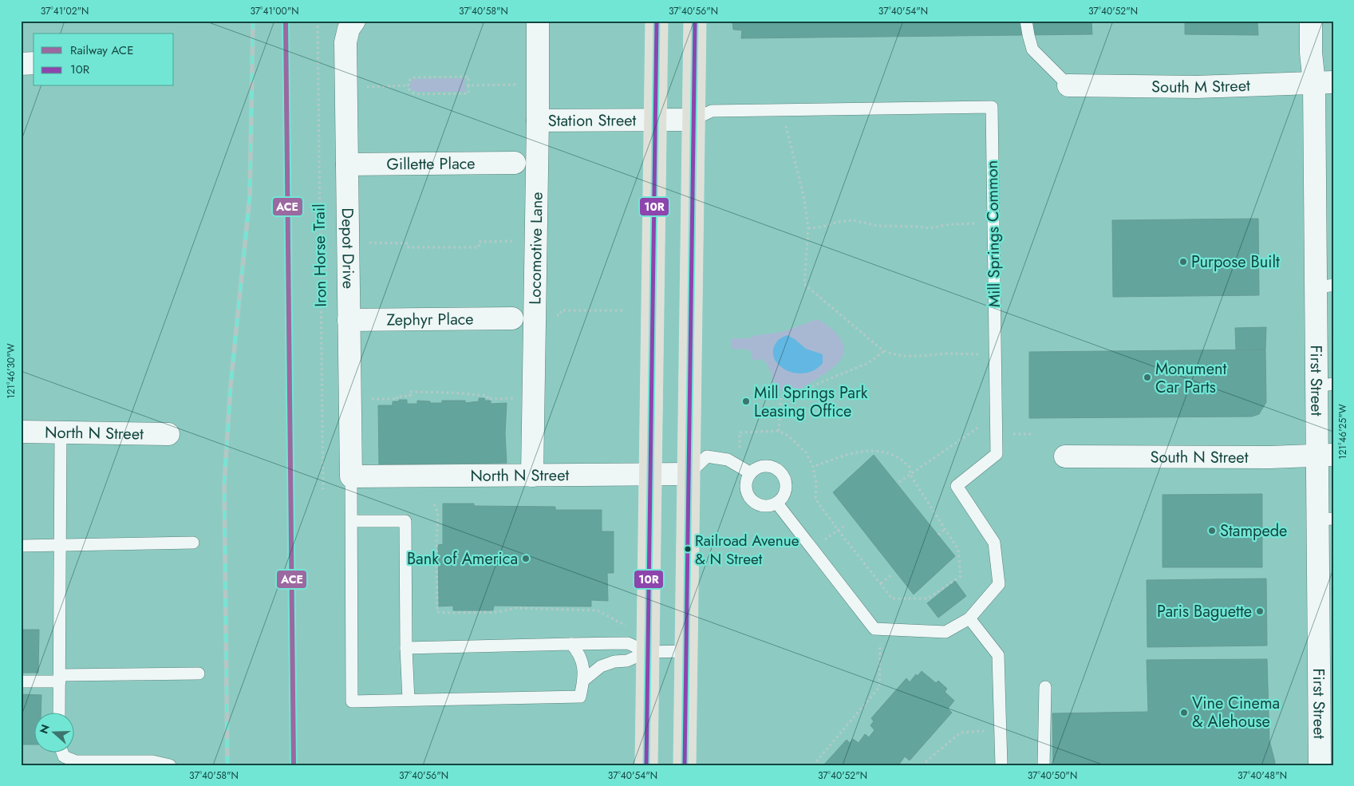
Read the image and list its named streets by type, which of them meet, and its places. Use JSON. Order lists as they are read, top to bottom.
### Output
{
  "streets": {
    "street": [
      "South M Street",
      "Station Street",
      "Gillette Place",
      "Depot Drive",
      "Locomotive Lane",
      "Zephyr Place",
      "First Street",
      "North N Street",
      "South N Street"
    ],
    "lane": ["Mill Springs Common"],
    "path": ["Iron Horse Trail"]
  },
  "crossings": [
    ["South M Street", "First Street"],
    ["Station Street", "Mill Springs Common"],
    ["Station Street", "Locomotive Lane"],
    ["Gillette Place", "Depot Drive"],
    ["Depot Drive", "Zephyr Place"],
    ["Depot Drive", "North N Street"],
    ["Locomotive Lane", "North N Street"],
    ["First Street", "South N Street"]
  ],
  "places": [
    "Purpose Built",
    "Monument Car Parts",
    "Mill Springs Park Leasing Office",
    "Stampede",
    "Railroad Avenue & N Street",
    "Bank of America",
    "Paris Baguette",
    "Vine Cinema & Alehouse"
  ],
  "lines": ["rail line ACE", "transit line 10R"],
  "legend": ["Railway ACE", "10R"],
  "north": "left",
  "coordinates": [
    "37°41'02\"N",
    "37°41'00\"N",
    "37°40'58\"N",
    "37°40'56\"N",
    "37°40'54\"N",
    "37°40'52\"N",
    "121°46'30\"W",
    "121°46'25\"W",
    "37°40'50\"N",
    "37°40'48\"N"
  ]
}
